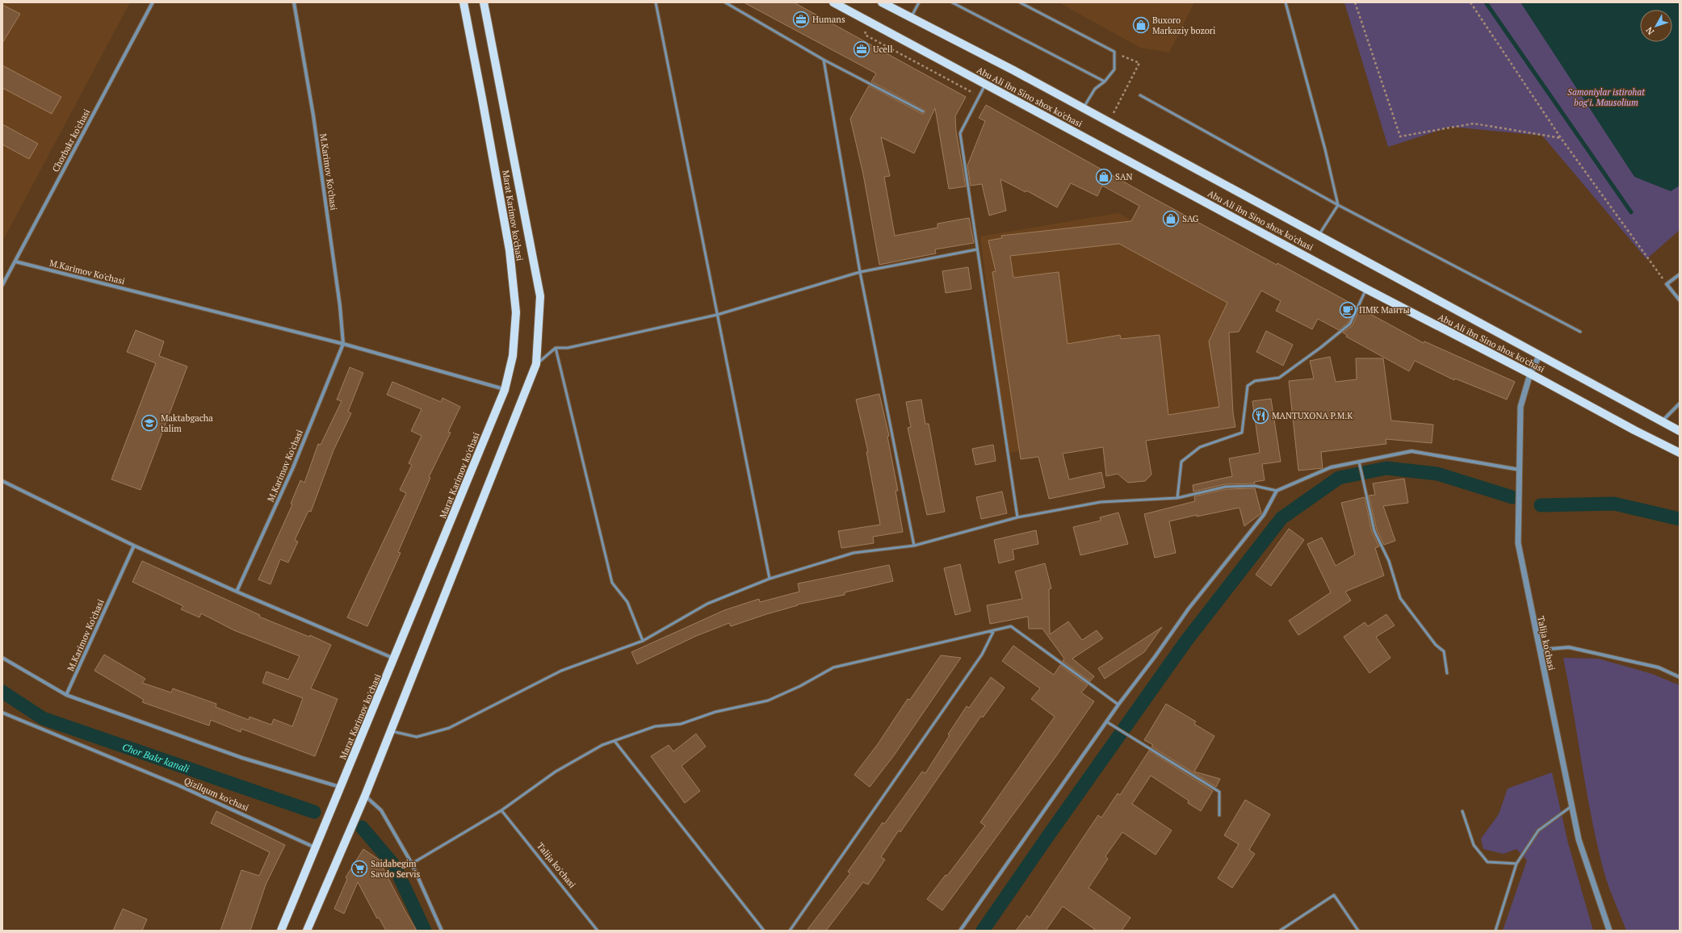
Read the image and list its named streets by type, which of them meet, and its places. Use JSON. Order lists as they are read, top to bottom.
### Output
{
  "streets": {
    "main road": ["Abu Ali ibn Sino shox ko'chasi", "Marat Karimov ko'chasi"],
    "street": [
      "Chorbakr ko'chasi",
      "M.Karimov Ko'chasi",
      "Talija ko'chasi",
      "Qizilqum ko'chasi"
    ]
  },
  "crossings": [
    ["Abu Ali ibn Sino shox ko'chasi", "Talija ko'chasi"],
    ["Chorbakr ko'chasi", "M.Karimov Ko'chasi"],
    ["M.Karimov Ko'chasi", "Marat Karimov ko'chasi"],
    ["Marat Karimov ko'chasi", "Qizilqum ko'chasi"]
  ],
  "water": ["Chor Bakr kanali"],
  "parks": ["Samoniylar istirohat bog'i. Mausolium"],
  "places": {
    "office": ["Humans", "Ucell"],
    "shop": ["Buxoro Markaziy bozori", "SAN", "SAG"],
    "cafe": ["ПМК Манты"],
    "restaurant": ["MANTUXONA P.M.K"],
    "school or university": ["Maktabgacha talim"],
    "supermarket": ["Saidabegim Savdo Servis"]
  },
  "north": "bottom left"
}
